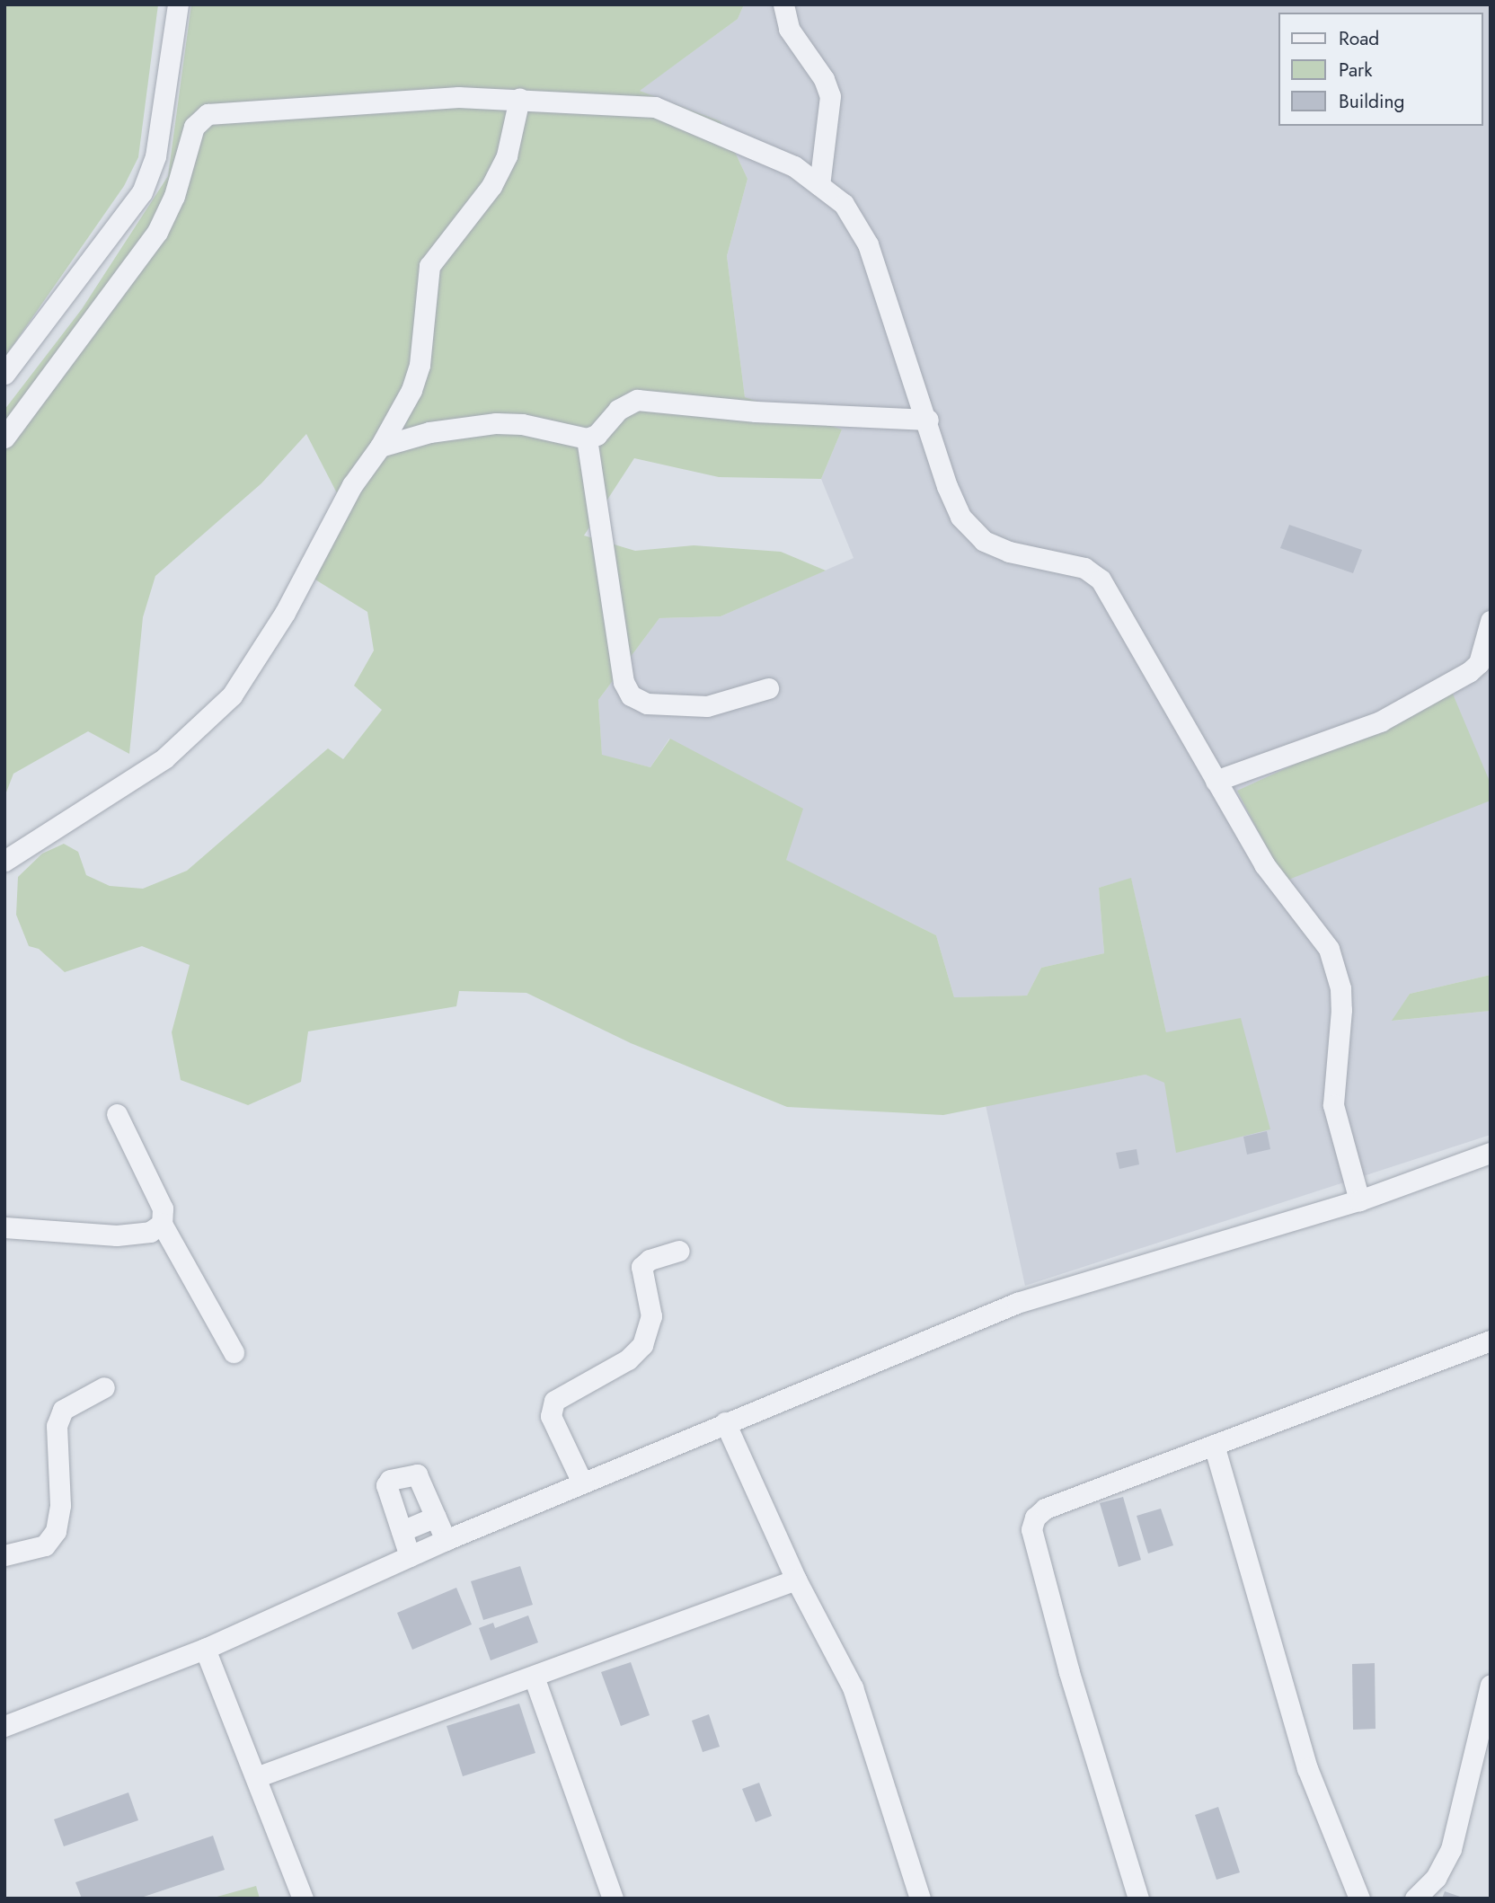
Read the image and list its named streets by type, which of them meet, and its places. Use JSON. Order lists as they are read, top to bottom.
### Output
{
  "legend": ["Road", "Park", "Building"]
}
